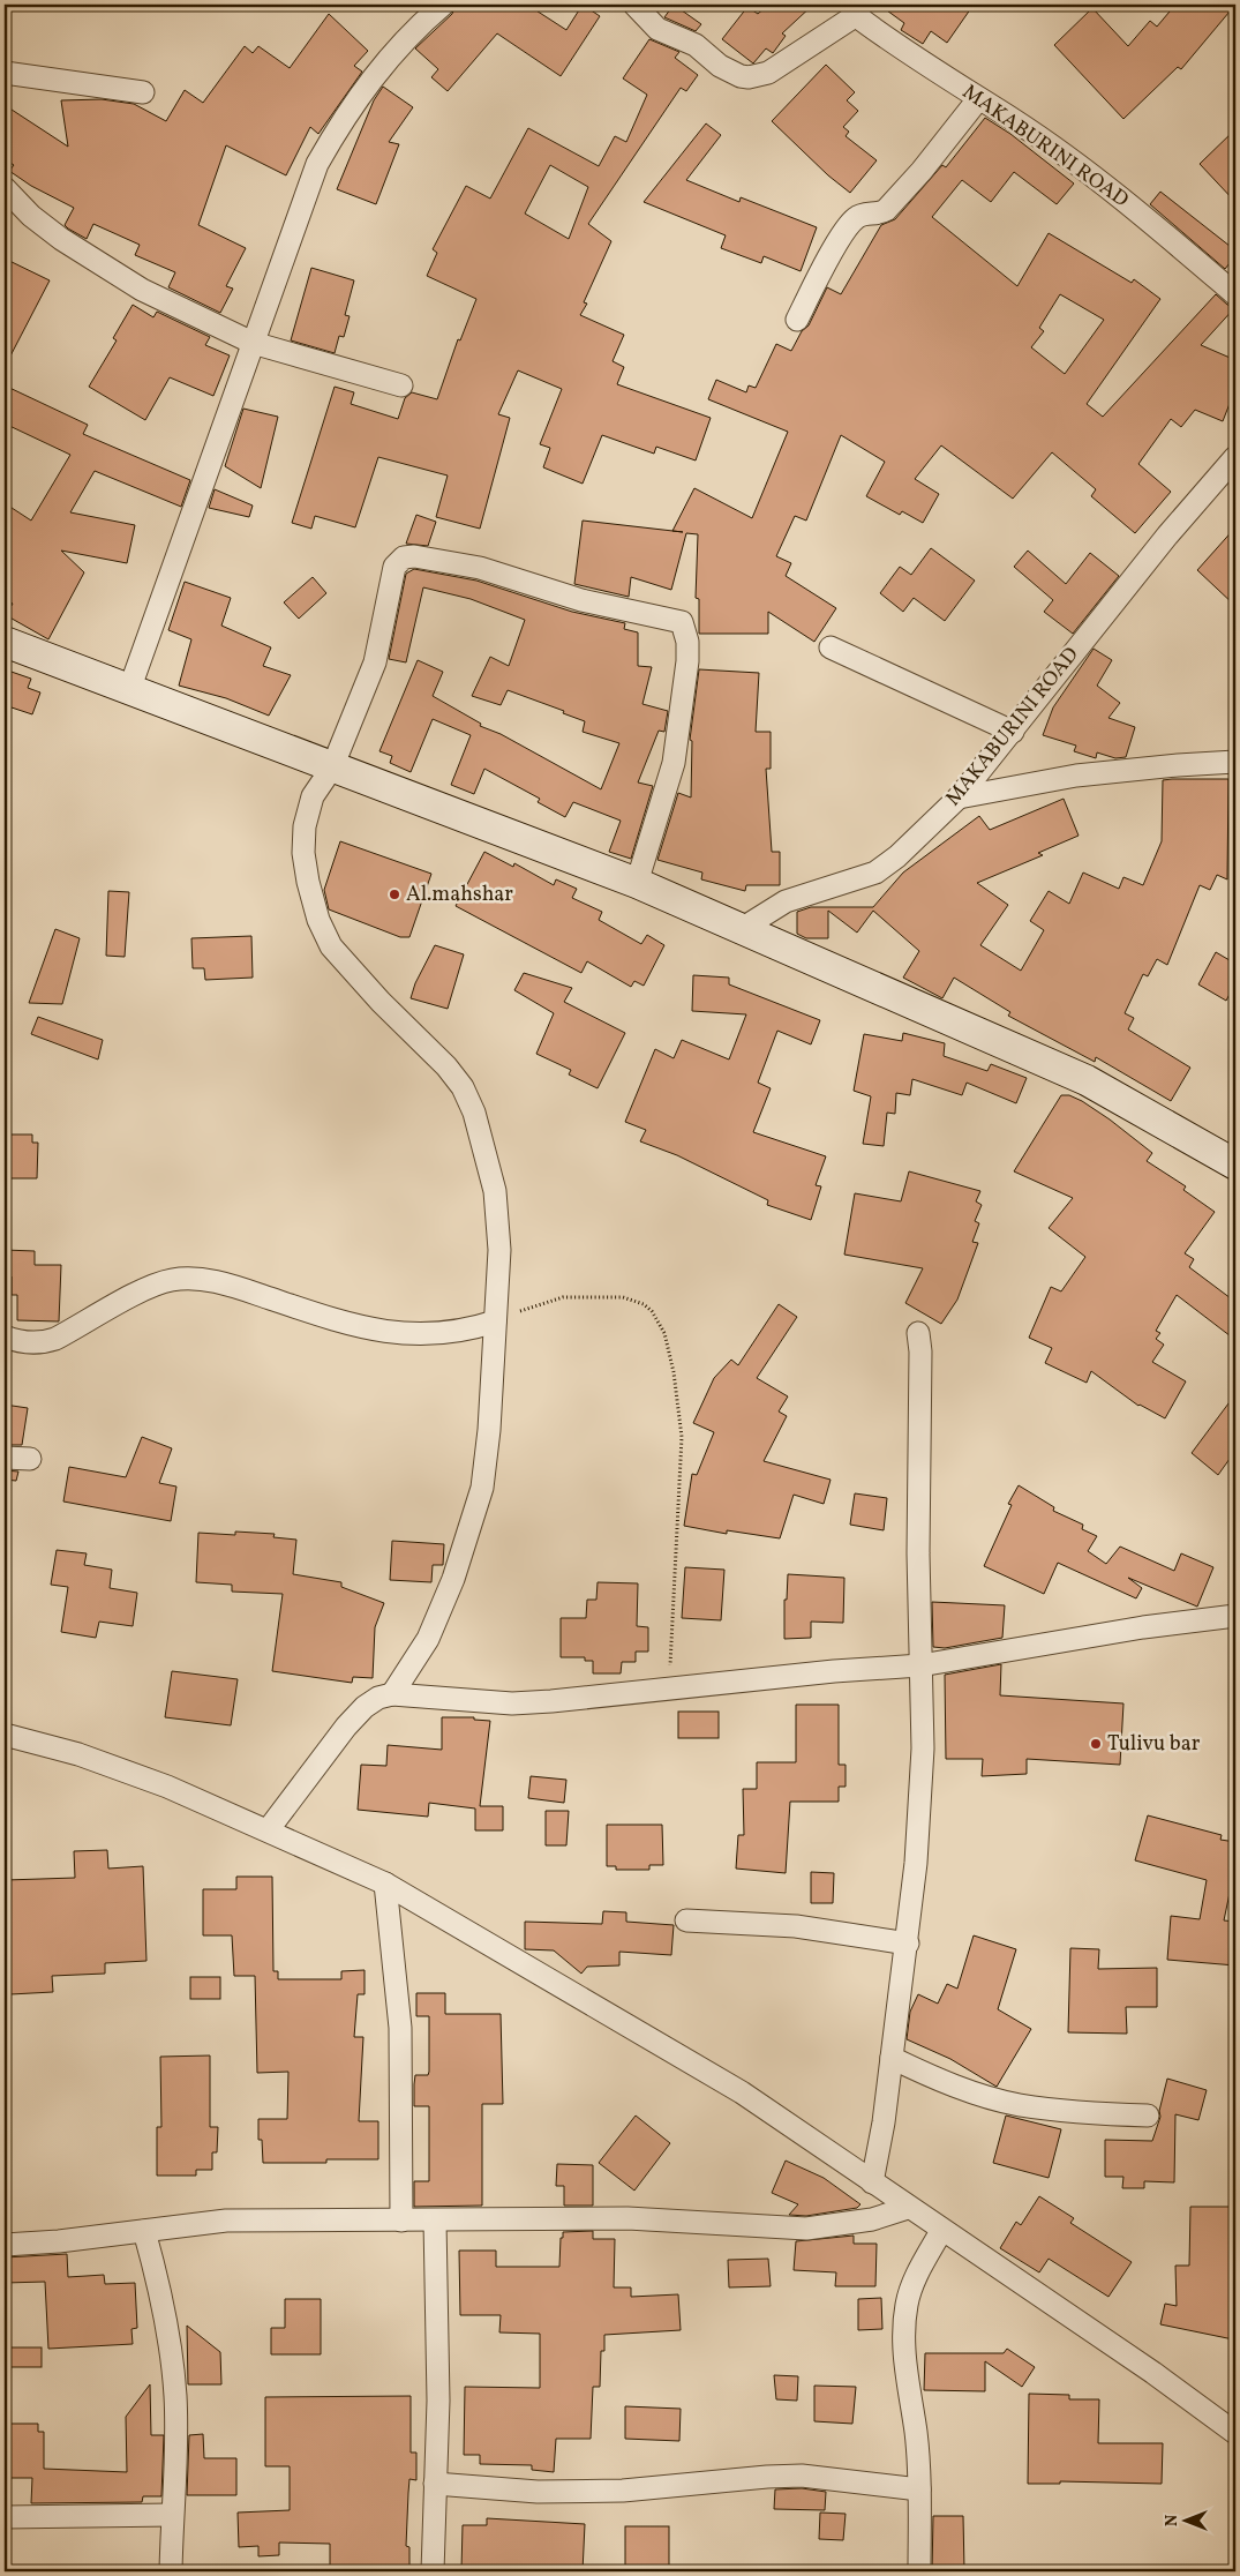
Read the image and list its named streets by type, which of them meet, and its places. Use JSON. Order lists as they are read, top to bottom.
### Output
{
  "streets": {
    "street": ["MAKABURINI ROAD"]
  },
  "places": ["Al.mahshar", "Tulivu bar"],
  "north": "left"
}
